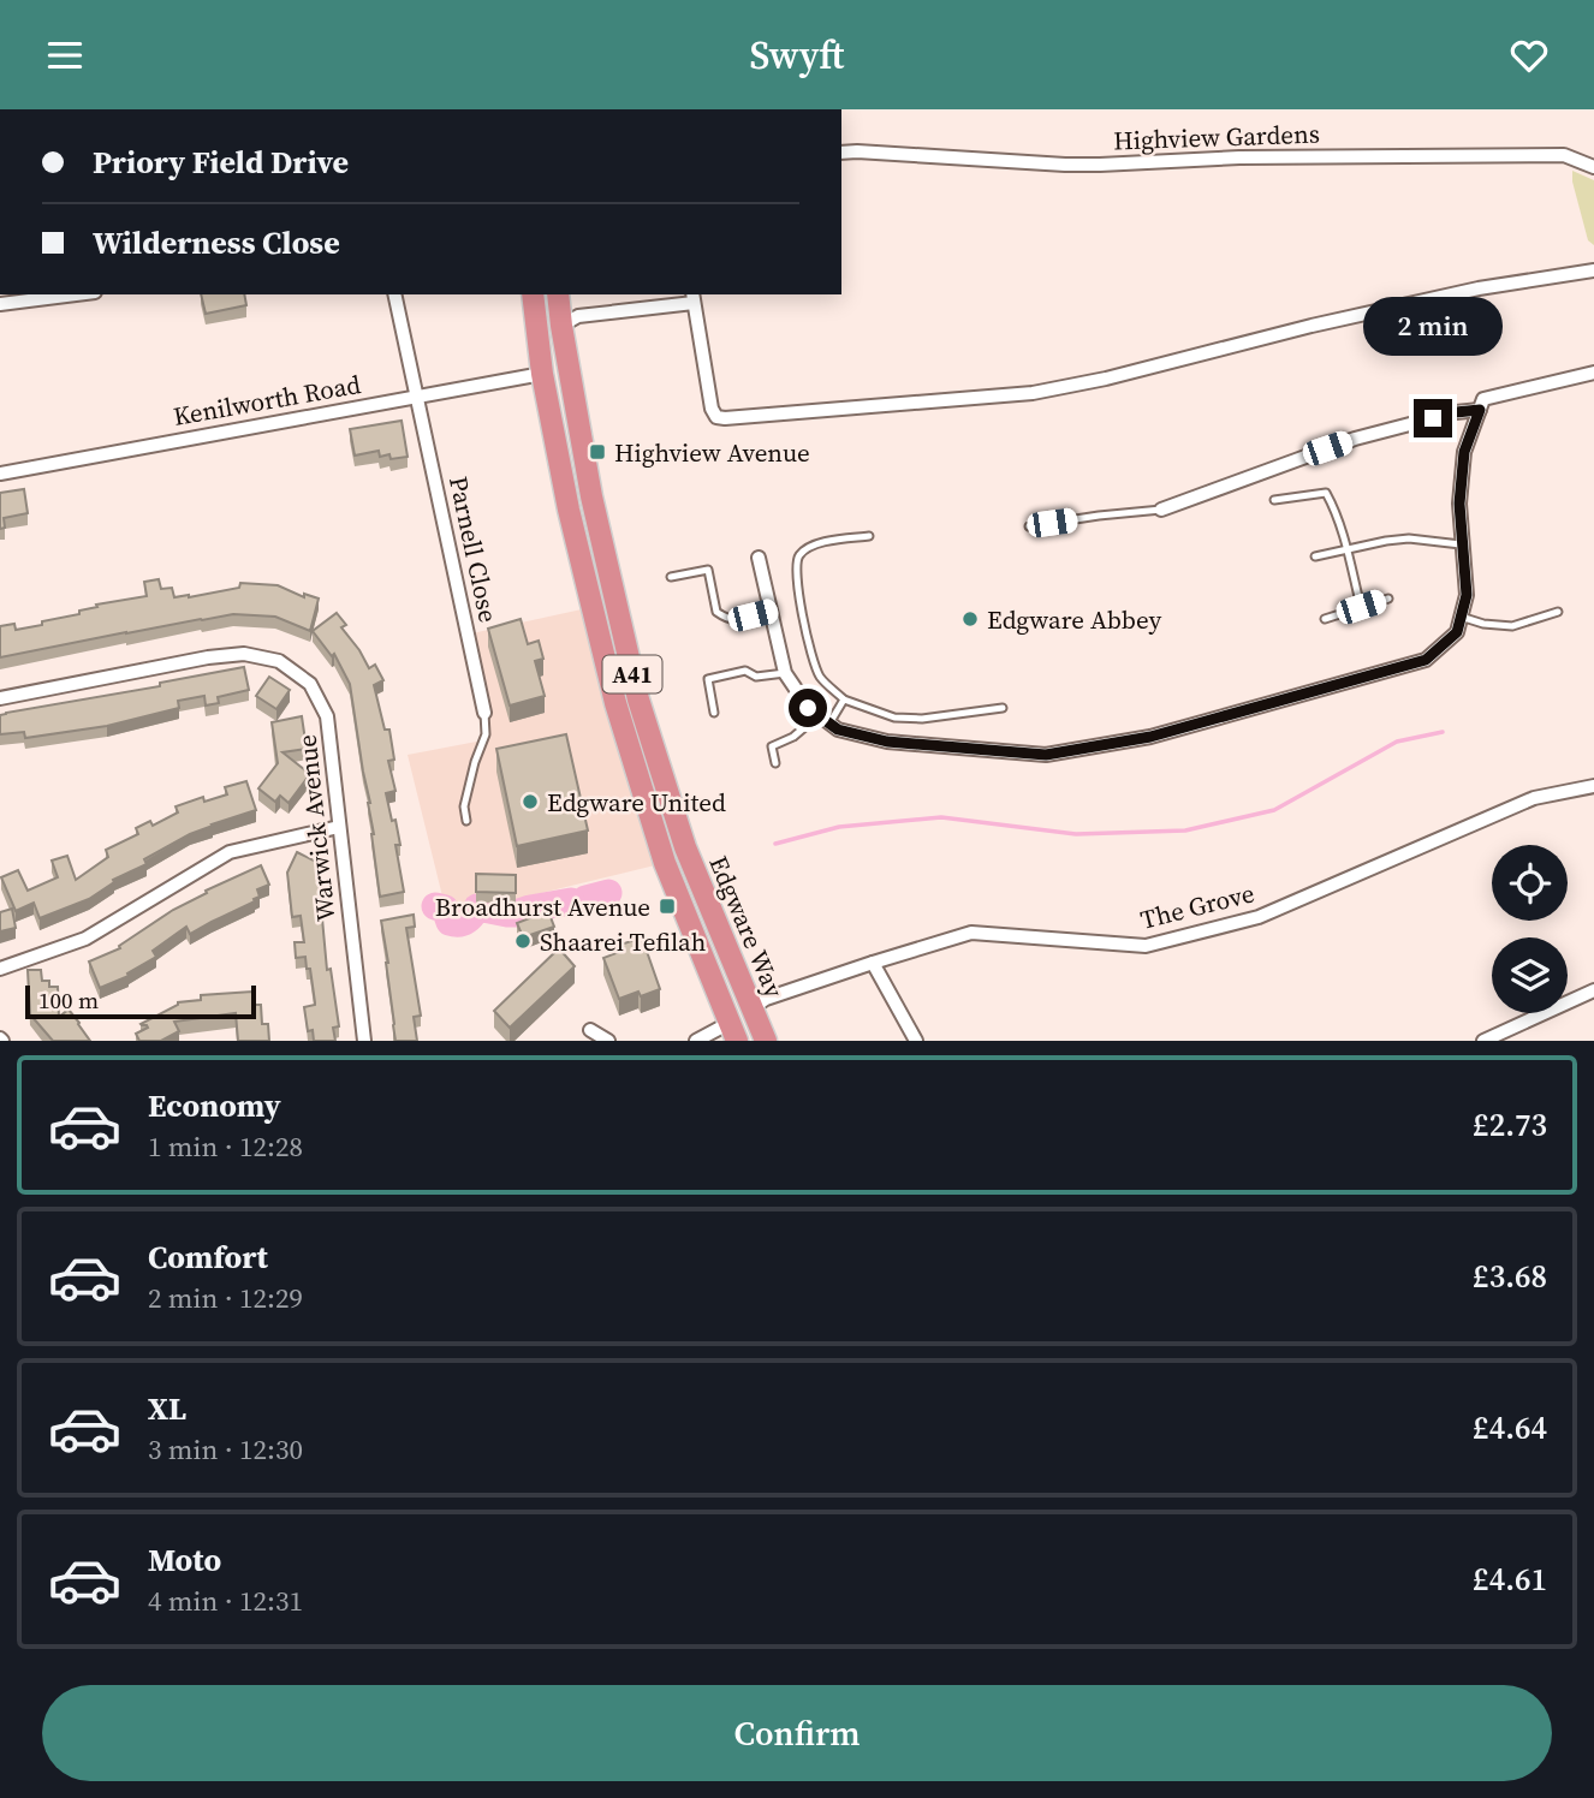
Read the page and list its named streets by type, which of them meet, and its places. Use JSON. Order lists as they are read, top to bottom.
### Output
{
  "streets": {
    "highway": ["A41", "Edgware Way"],
    "street": [
      "Highview Gardens",
      "Kenilworth Road",
      "Parnell Close",
      "Warwick Avenue",
      "The Grove"
    ]
  },
  "crossings": [
    ["Kenilworth Road", "Parnell Close"],
    ["Kenilworth Road", "Edgware Way"],
    ["The Grove", "Edgware Way"]
  ],
  "places": {
    "transit": ["Highview Avenue", "Broadhurst Avenue"],
    "other": ["Edgware Abbey", "Edgware United", "Shaarei Tefilah"]
  },
  "scale_bar": "100 m",
  "page": {
    "header": "Swyft",
    "banner": ["Priory Field Drive", "Wilderness Close"],
    "bubble": "2 min",
    "scale": "100 m",
    "list": [
      {
        "name": "Economy",
        "note": "1 min · 12:28",
        "value": "£2.73"
      },
      {
        "name": "Comfort",
        "note": "2 min · 12:29",
        "value": "£3.68"
      },
      {
        "name": "XL",
        "note": "3 min · 12:30",
        "value": "£4.64"
      },
      {
        "name": "Moto",
        "note": "4 min · 12:31",
        "value": "£4.61"
      }
    ],
    "buttons": "Confirm"
  }
}
